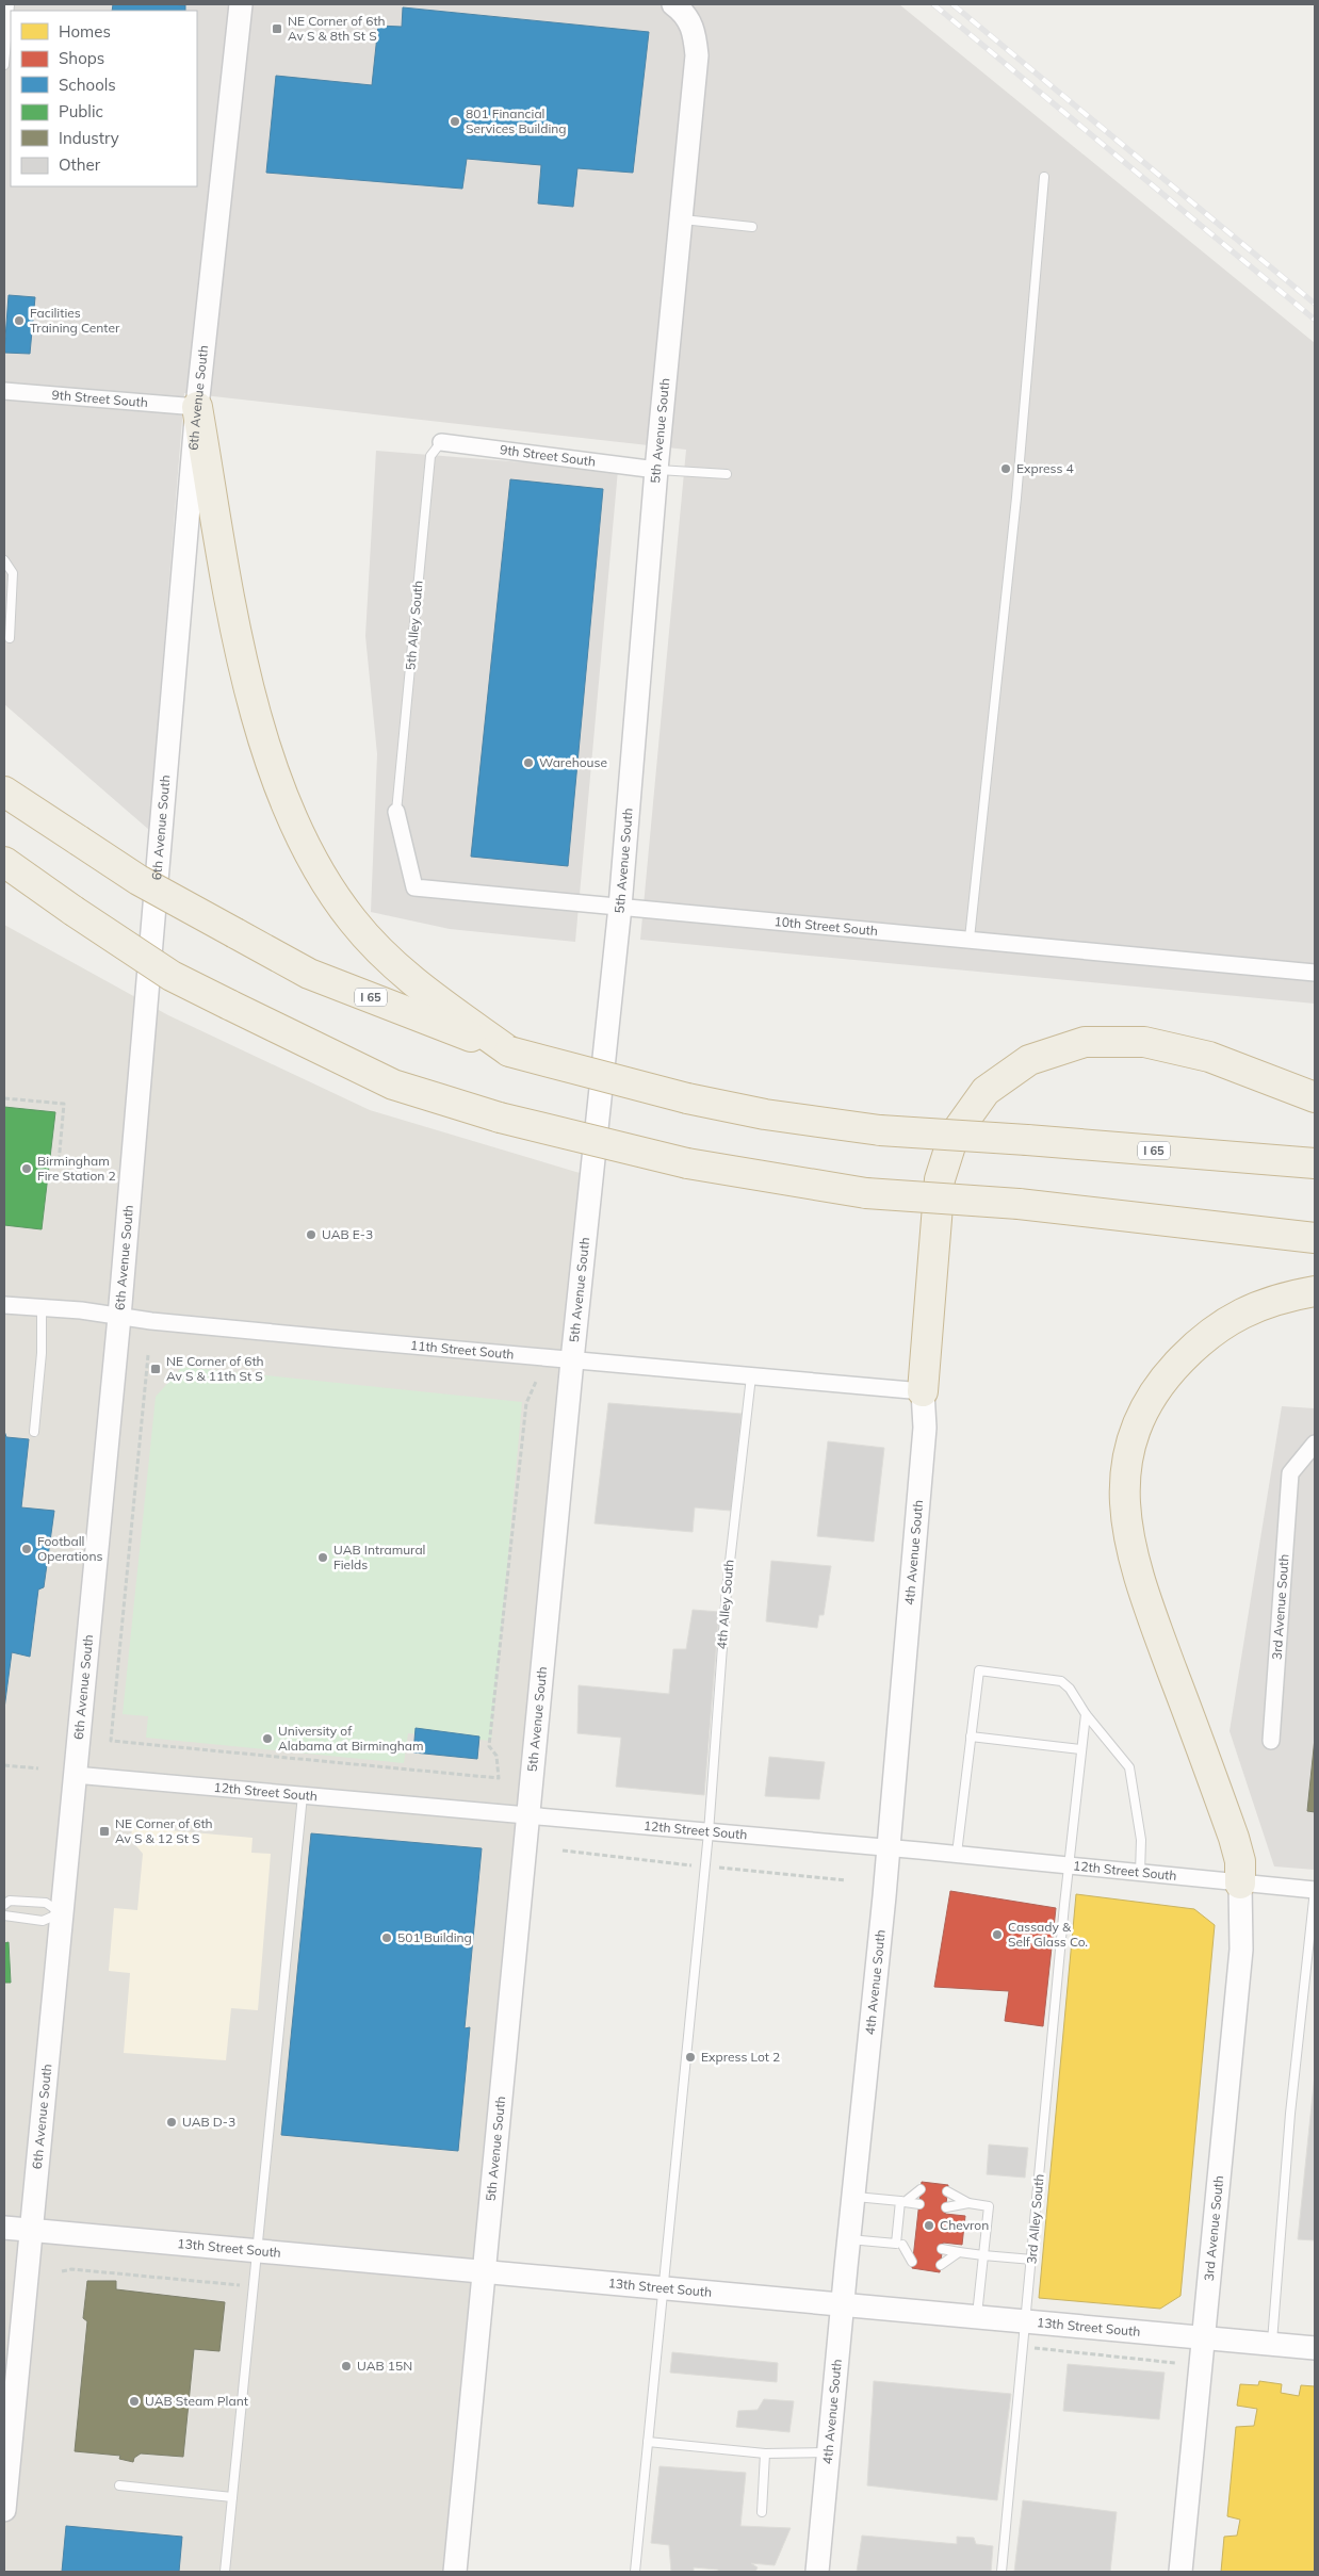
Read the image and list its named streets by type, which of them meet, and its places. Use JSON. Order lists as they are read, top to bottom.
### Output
{
  "streets": {
    "highway": ["I 65"],
    "street": [
      "6th Avenue South",
      "9th Street South",
      "5th Avenue South",
      "10th Street South",
      "11th Street South",
      "4th Avenue South",
      "3rd Avenue South",
      "12th Street South",
      "13th Street South"
    ],
    "lane": ["5th Alley South", "4th Alley South", "3rd Alley South"]
  },
  "crossings": [
    ["6th Avenue South", "9th Street South"],
    ["6th Avenue South", "11th Street South"],
    ["6th Avenue South", "12th Street South"],
    ["6th Avenue South", "13th Street South"],
    ["9th Street South", "5th Avenue South"],
    ["9th Street South", "5th Alley South"],
    ["5th Avenue South", "10th Street South"],
    ["5th Avenue South", "11th Street South"],
    ["5th Avenue South", "12th Street South"],
    ["5th Avenue South", "13th Street South"],
    ["5th Alley South", "10th Street South"],
    ["11th Street South", "4th Avenue South"],
    ["11th Street South", "4th Alley South"],
    ["4th Avenue South", "12th Street South"],
    ["4th Avenue South", "13th Street South"],
    ["4th Alley South", "12th Street South"],
    ["4th Alley South", "13th Street South"],
    ["3rd Avenue South", "12th Street South"],
    ["3rd Avenue South", "13th Street South"],
    ["12th Street South", "3rd Alley South"],
    ["3rd Alley South", "13th Street South"]
  ],
  "places": {
    "transit": ["NE Corner of 6th Av S & 8th St S", "NE Corner of 6th Av S & 11th St S", "NE Corner of 6th Av S & 12 St S"],
    "other": [
      "801 Financial Services Building",
      "Facilities Training Center",
      "Express 4",
      "Warehouse",
      "Birmingham Fire Station 2",
      "UAB E-3",
      "Football Operations",
      "UAB Intramural Fields",
      "University of Alabama at Birmingham",
      "Cassady & Self Glass Co.",
      "501 Building",
      "Express Lot 2",
      "UAB D-3",
      "Chevron",
      "UAB 15N",
      "UAB Steam Plant"
    ]
  },
  "legend": [
    "Homes",
    "Shops",
    "Schools",
    "Public",
    "Industry",
    "Other"
  ]
}
